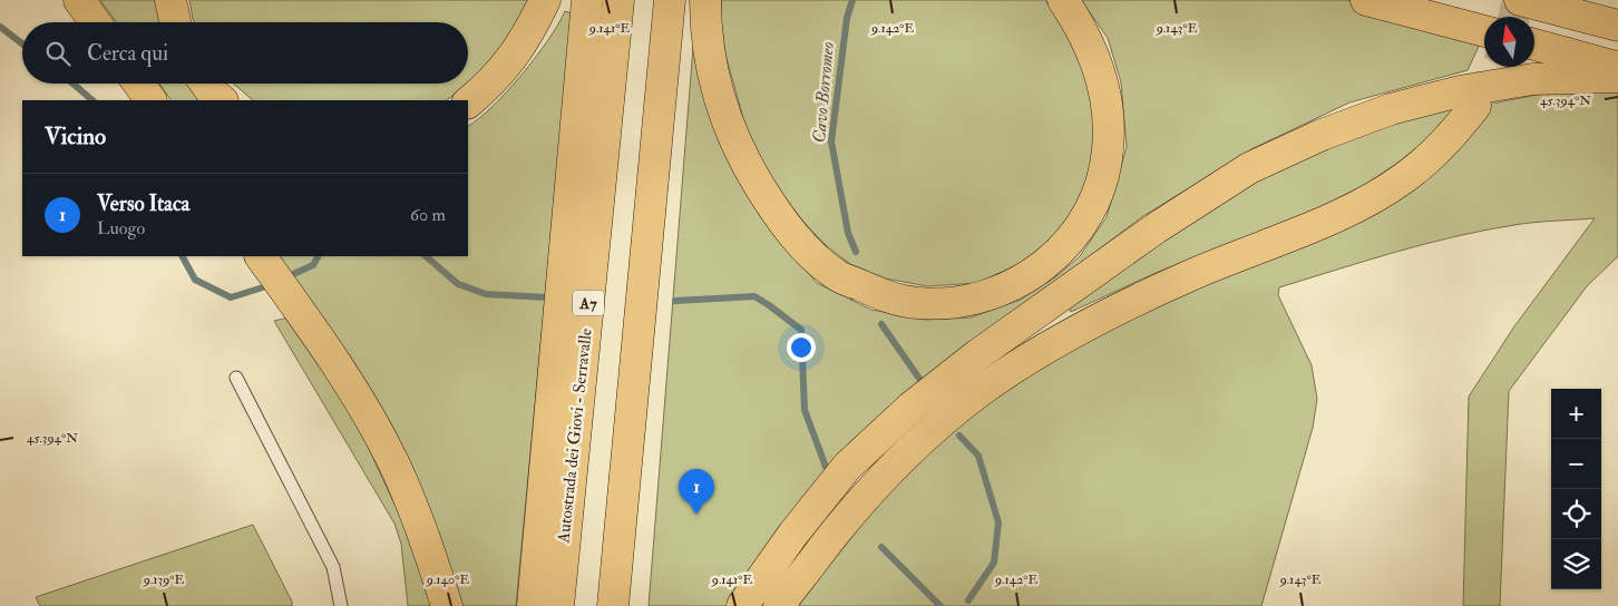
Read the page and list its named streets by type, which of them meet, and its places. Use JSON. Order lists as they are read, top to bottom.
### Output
{
  "streets": {
    "highway": ["A7", "Autostrada dei Giovi - Serravalle"]
  },
  "water": ["Cavo Borromeo"],
  "north": "top",
  "page": {
    "search": "Cerca qui",
    "heading": "Vicino",
    "list": [
      {
        "mark": "1",
        "name": "Verso Itaca",
        "note": "Luogo",
        "value": "60 m"
      }
    ],
    "map_buttons": ["+", "−"],
    "pins": "1"
  },
  "coordinates": [
    "9.141°E",
    "9.142°E",
    "9.143°E",
    "45.394°N",
    "9.139°E",
    "9.140°E"
  ]
}
